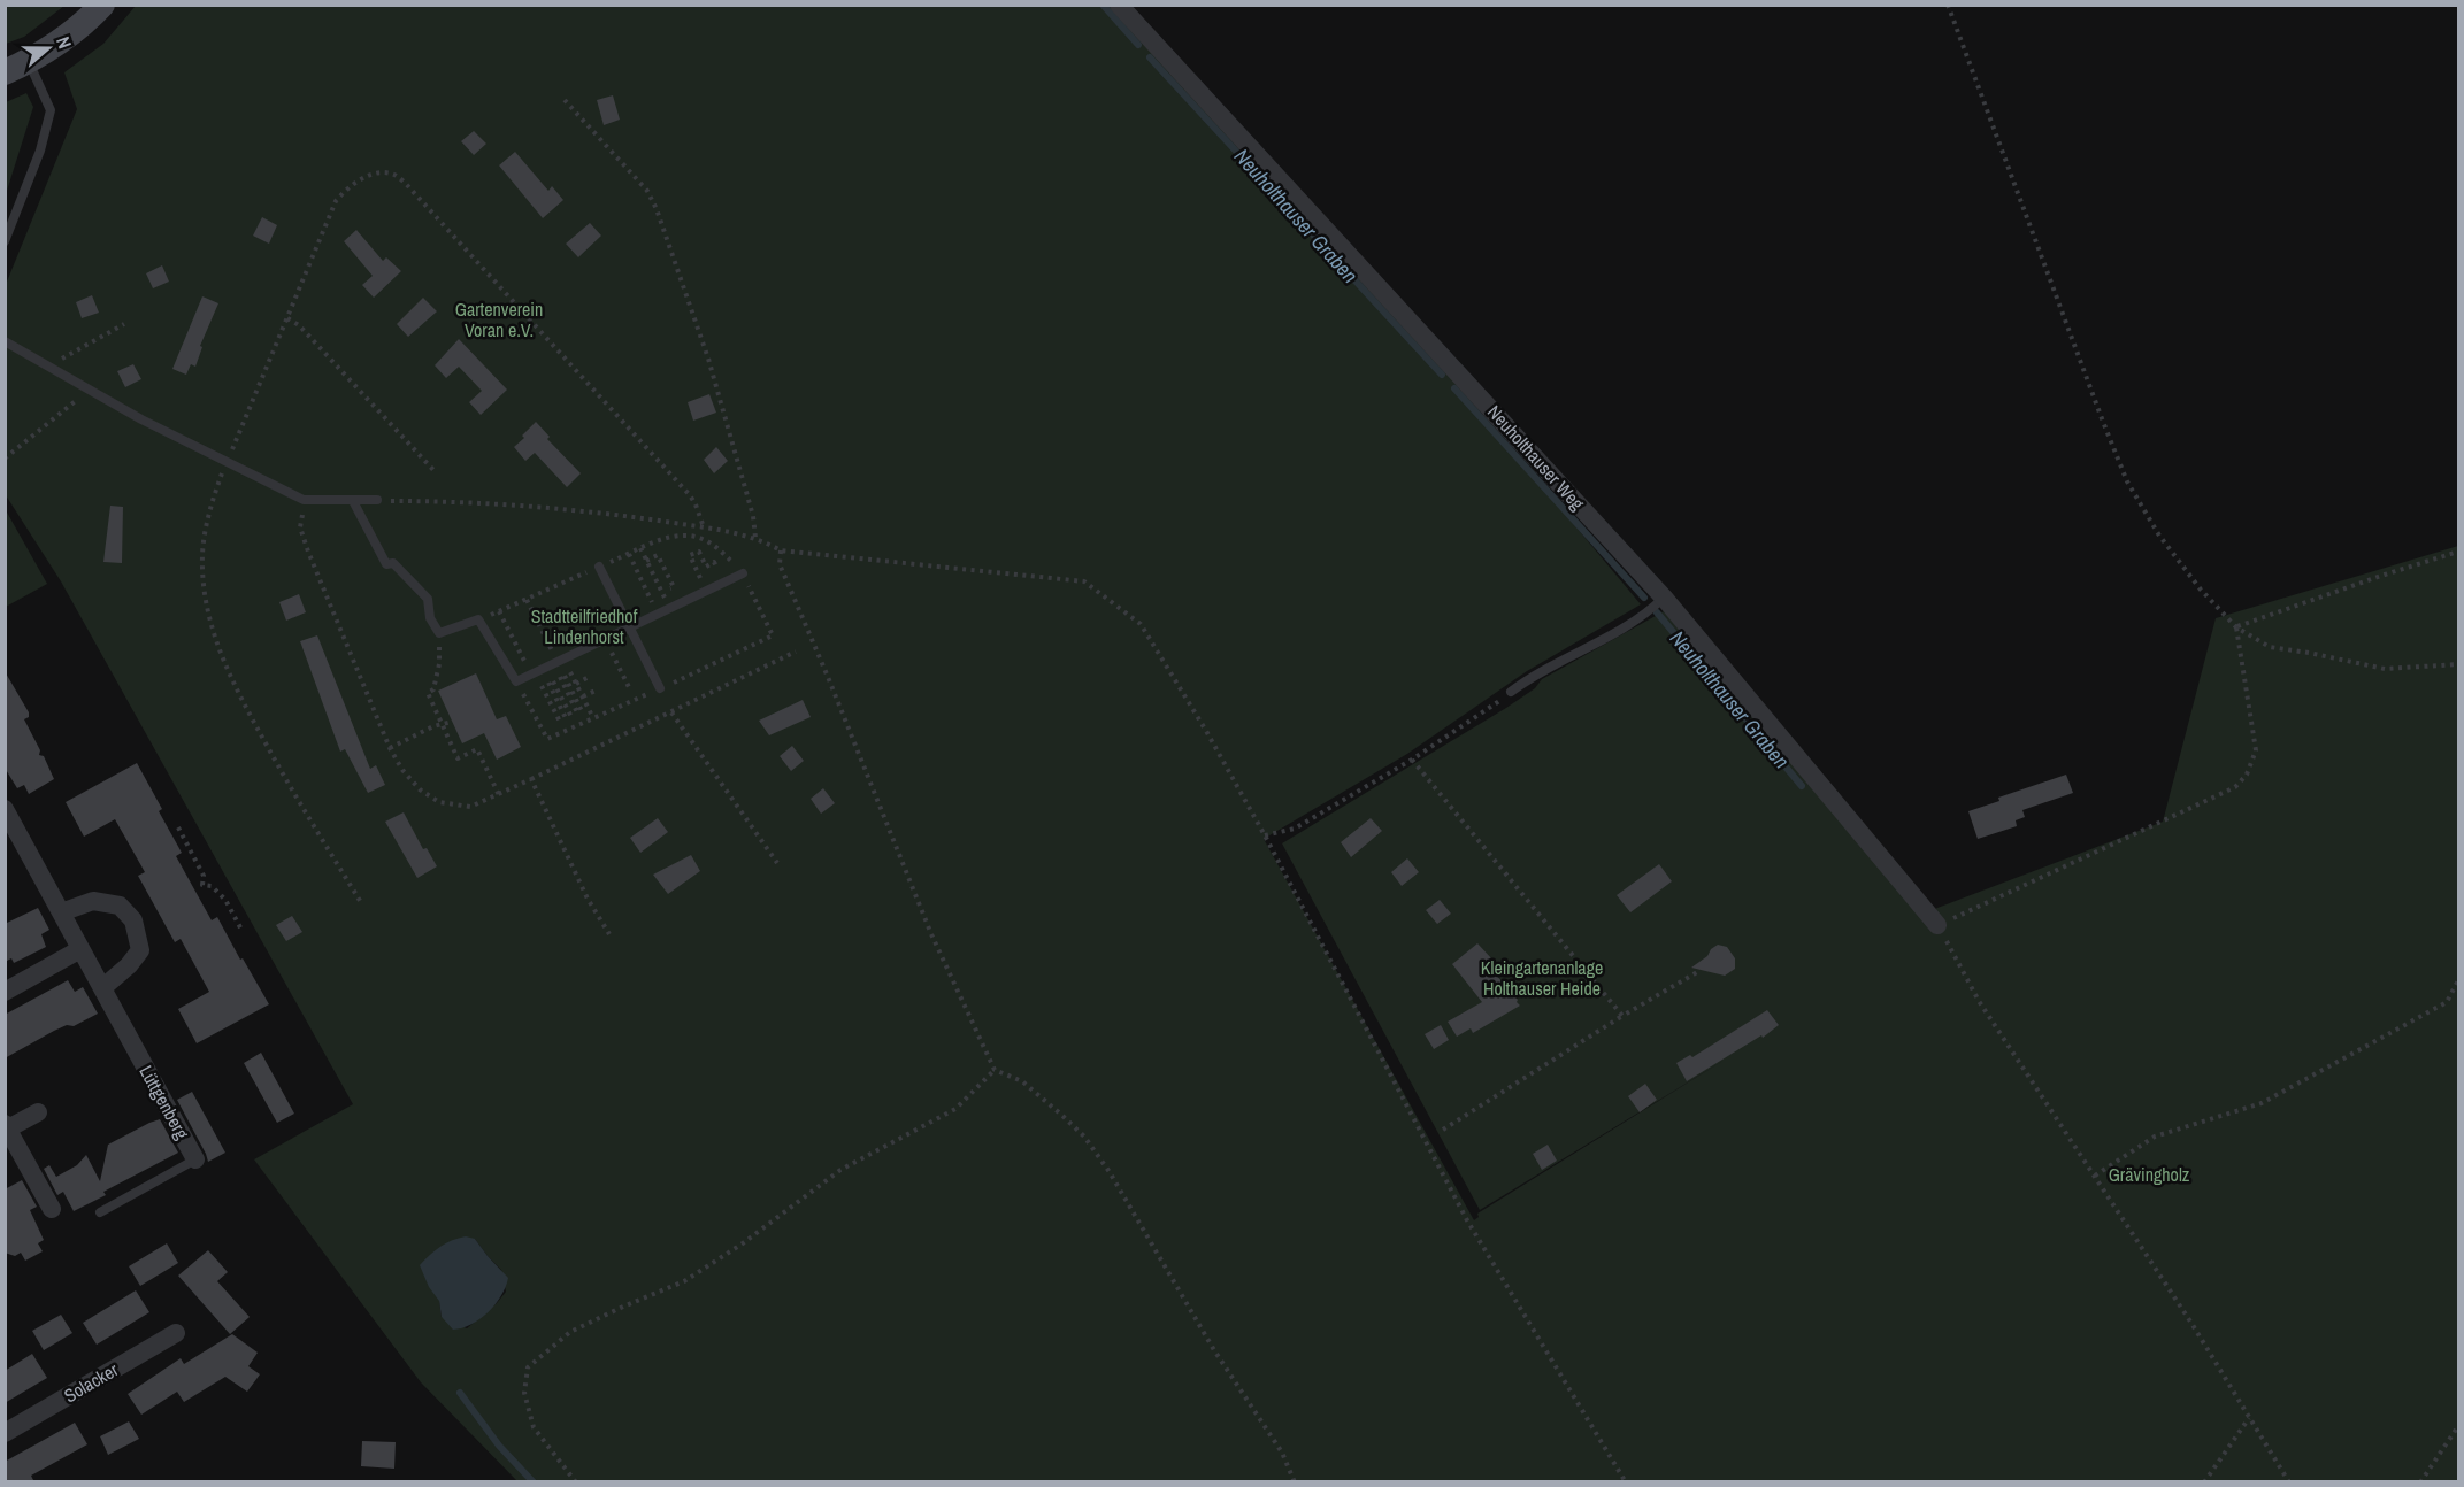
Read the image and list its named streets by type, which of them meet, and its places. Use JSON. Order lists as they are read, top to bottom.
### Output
{
  "streets": {
    "street": ["Neuholthauser Weg", "Lüttgenberg", "Solacker"]
  },
  "water": ["Neuholthauser Graben"],
  "parks": [
    "Gartenverein Voran e.V.",
    "Stadtteilfriedhof Lindenhorst",
    "Kleingartenanlage Holthauser Heide",
    "Grävingholz"
  ],
  "north": "right"
}
